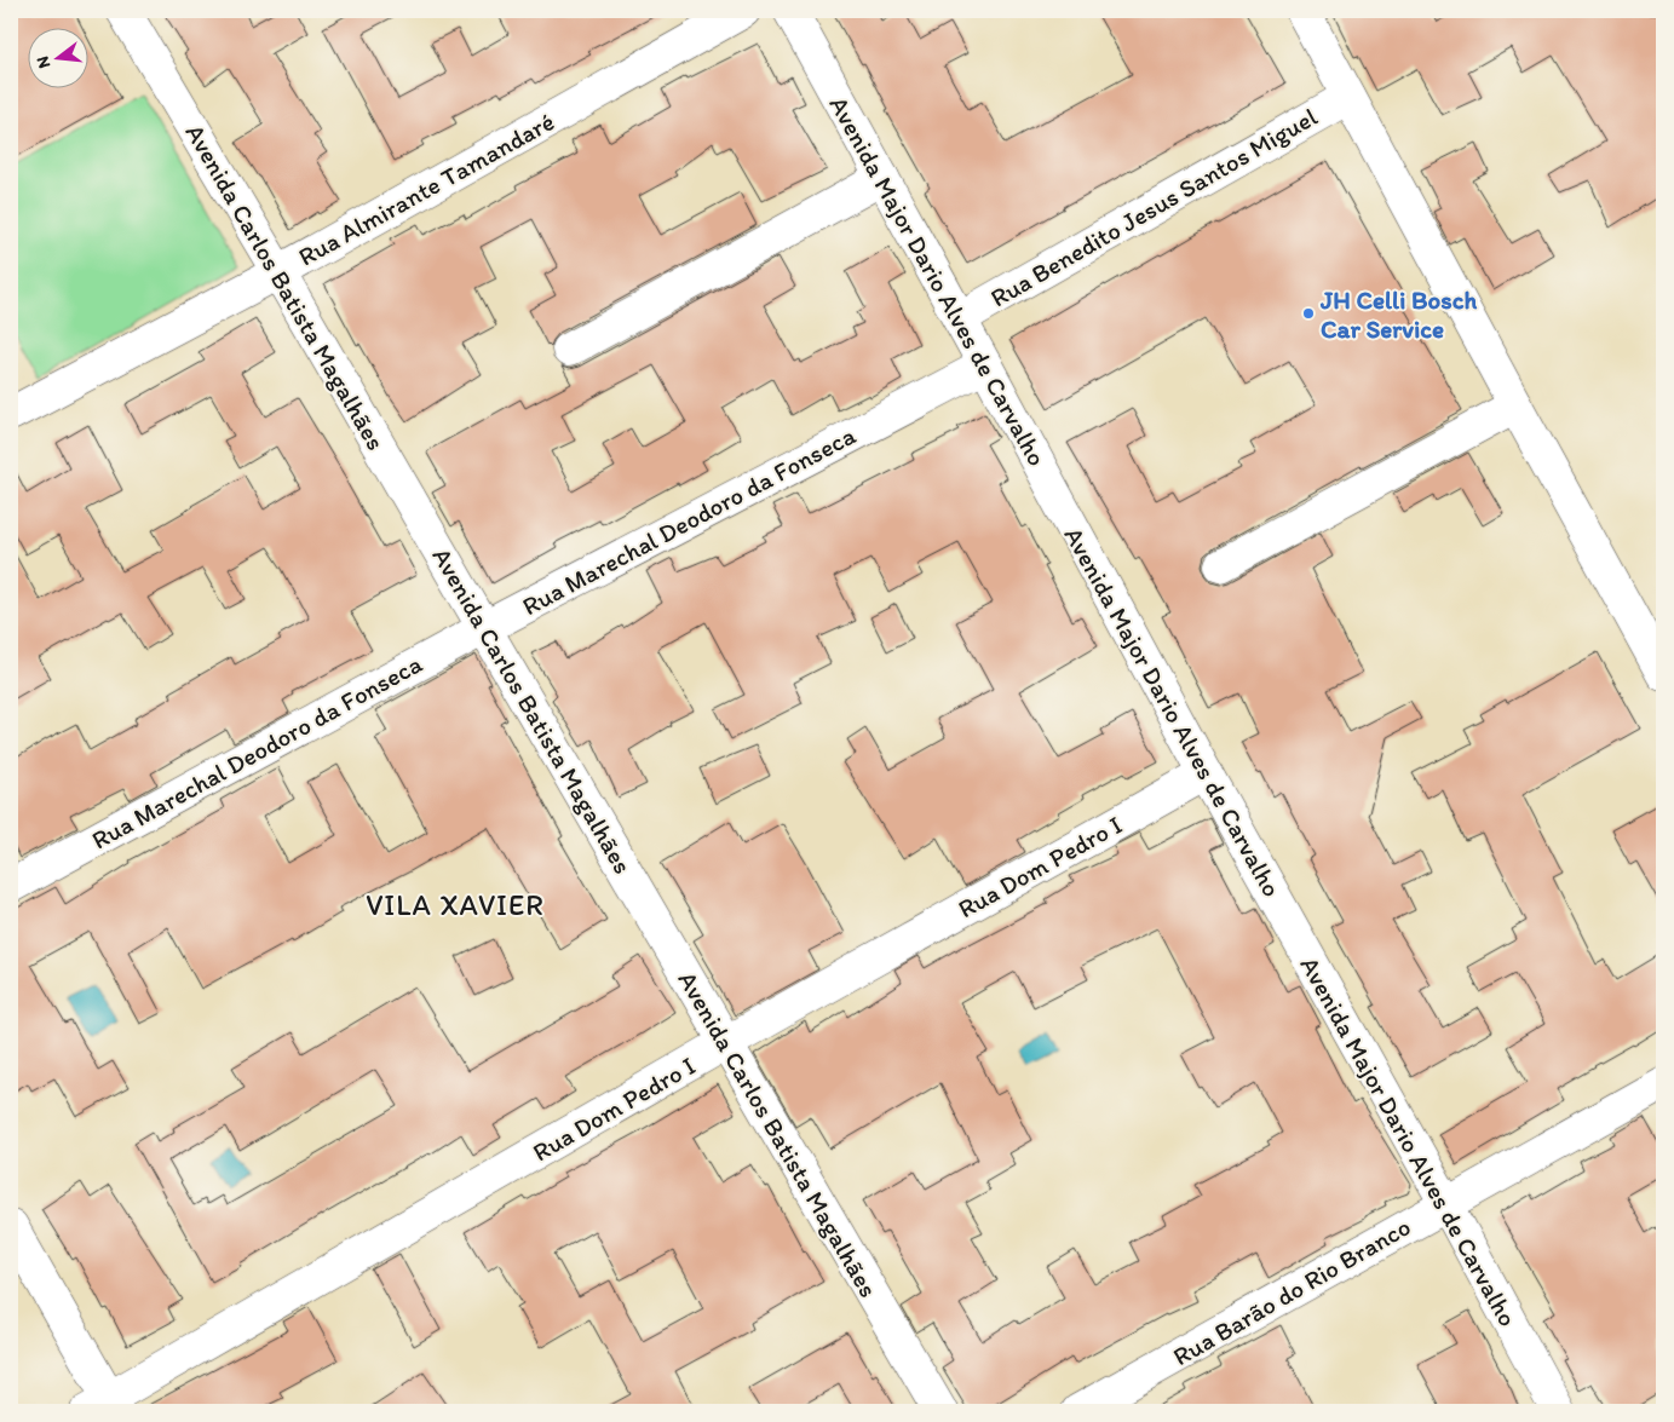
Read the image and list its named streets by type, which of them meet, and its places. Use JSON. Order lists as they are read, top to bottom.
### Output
{
  "streets": {
    "street": [
      "Rua Almirante Tamandaré",
      "Rua Benedito Jesus Santos Miguel",
      "Avenida Major Dario Alves de Carvalho",
      "Avenida Carlos Batista Magalhães",
      "Rua Marechal Deodoro da Fonseca",
      "Rua Dom Pedro I",
      "Rua Barão do Rio Branco"
    ]
  },
  "crossings": [
    ["Rua Almirante Tamandaré", "Avenida Carlos Batista Magalhães"],
    ["Rua Benedito Jesus Santos Miguel", "Avenida Major Dario Alves de Carvalho"],
    ["Avenida Major Dario Alves de Carvalho", "Rua Marechal Deodoro da Fonseca"],
    ["Avenida Major Dario Alves de Carvalho", "Rua Dom Pedro I"],
    ["Avenida Major Dario Alves de Carvalho", "Rua Barão do Rio Branco"],
    ["Avenida Carlos Batista Magalhães", "Rua Marechal Deodoro da Fonseca"],
    ["Avenida Carlos Batista Magalhães", "Rua Dom Pedro I"]
  ],
  "districts": ["VILA XAVIER"],
  "places": ["JH Celli Bosch Car Service"],
  "north": "left"
}
